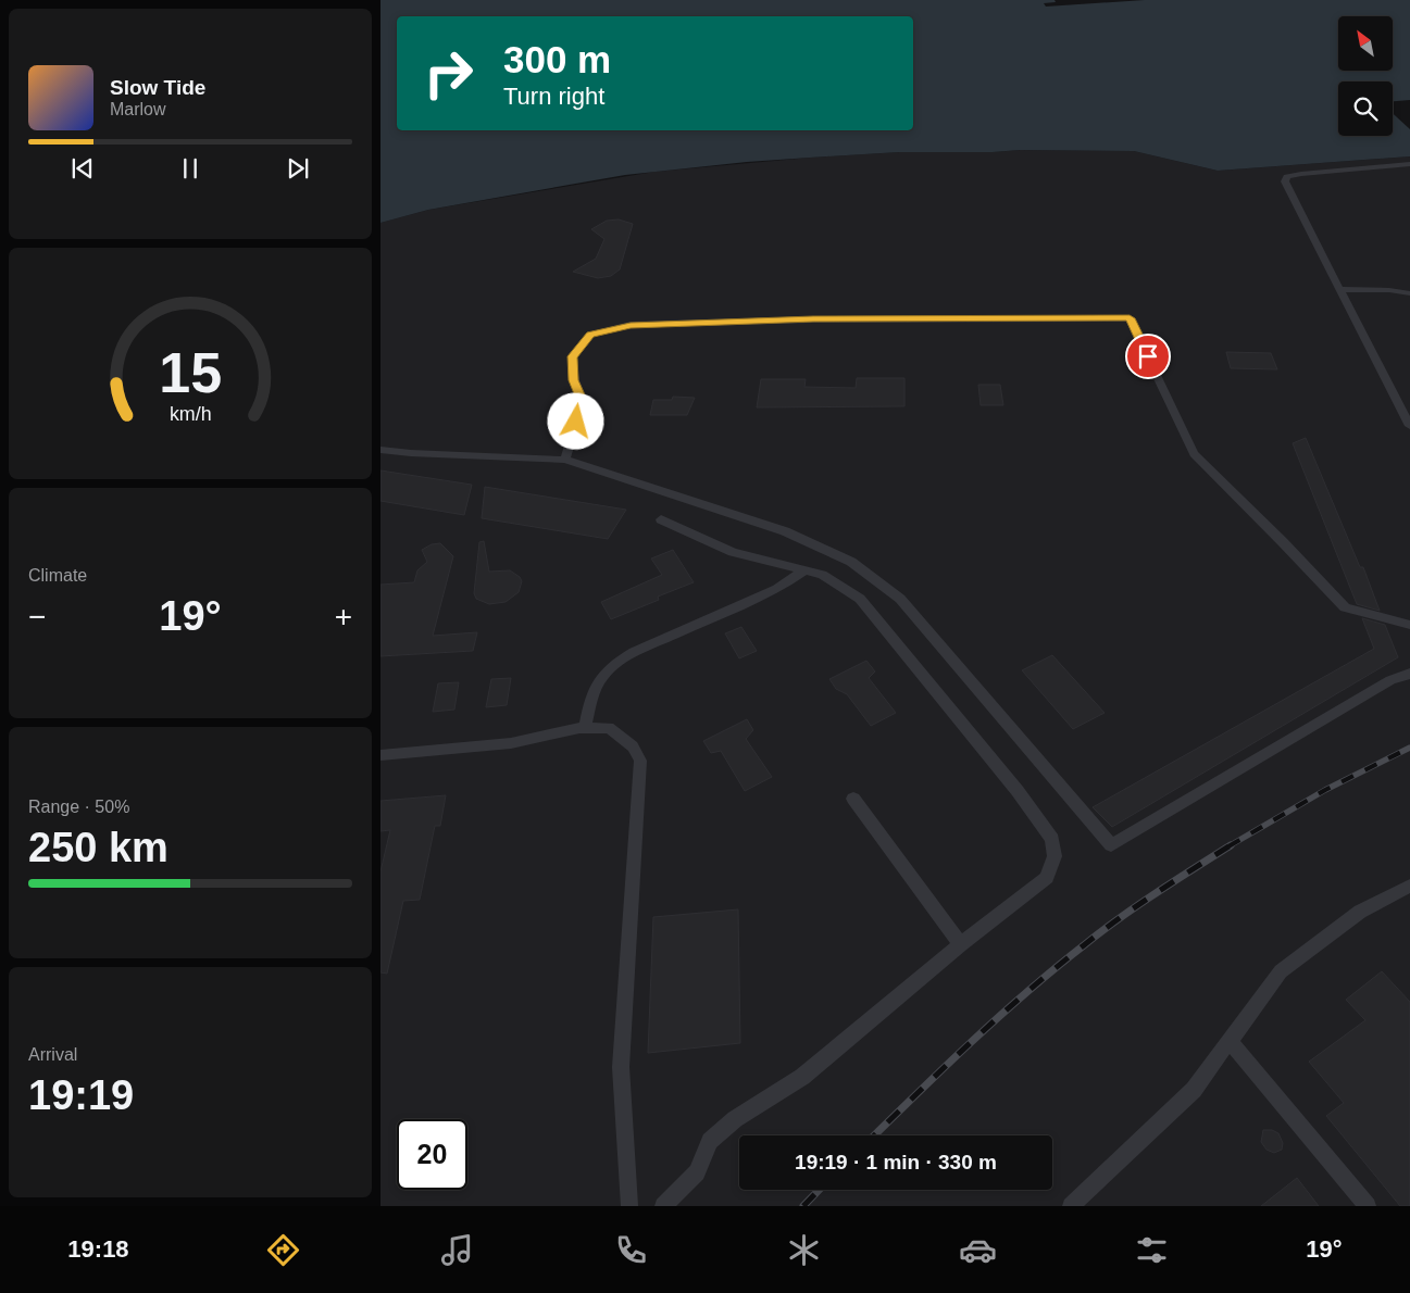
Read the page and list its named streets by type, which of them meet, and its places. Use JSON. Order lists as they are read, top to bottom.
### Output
{
  "north": "top left",
  "page": {
    "turn": ["300 m", "Turn right"],
    "song": ["Slow Tide", "Marlow"],
    "tile": [
      "Climate",
      ["Range · 50%", "250 km"],
      ["Arrival", "19:19"]
    ],
    "heat": ["−", "19°", "+"],
    "limit": "20",
    "trip": "19:19 · 1 min · 330 m",
    "tabs": ["19:18", "19°"],
    "gauge": ["15", "km/h"]
  }
}
